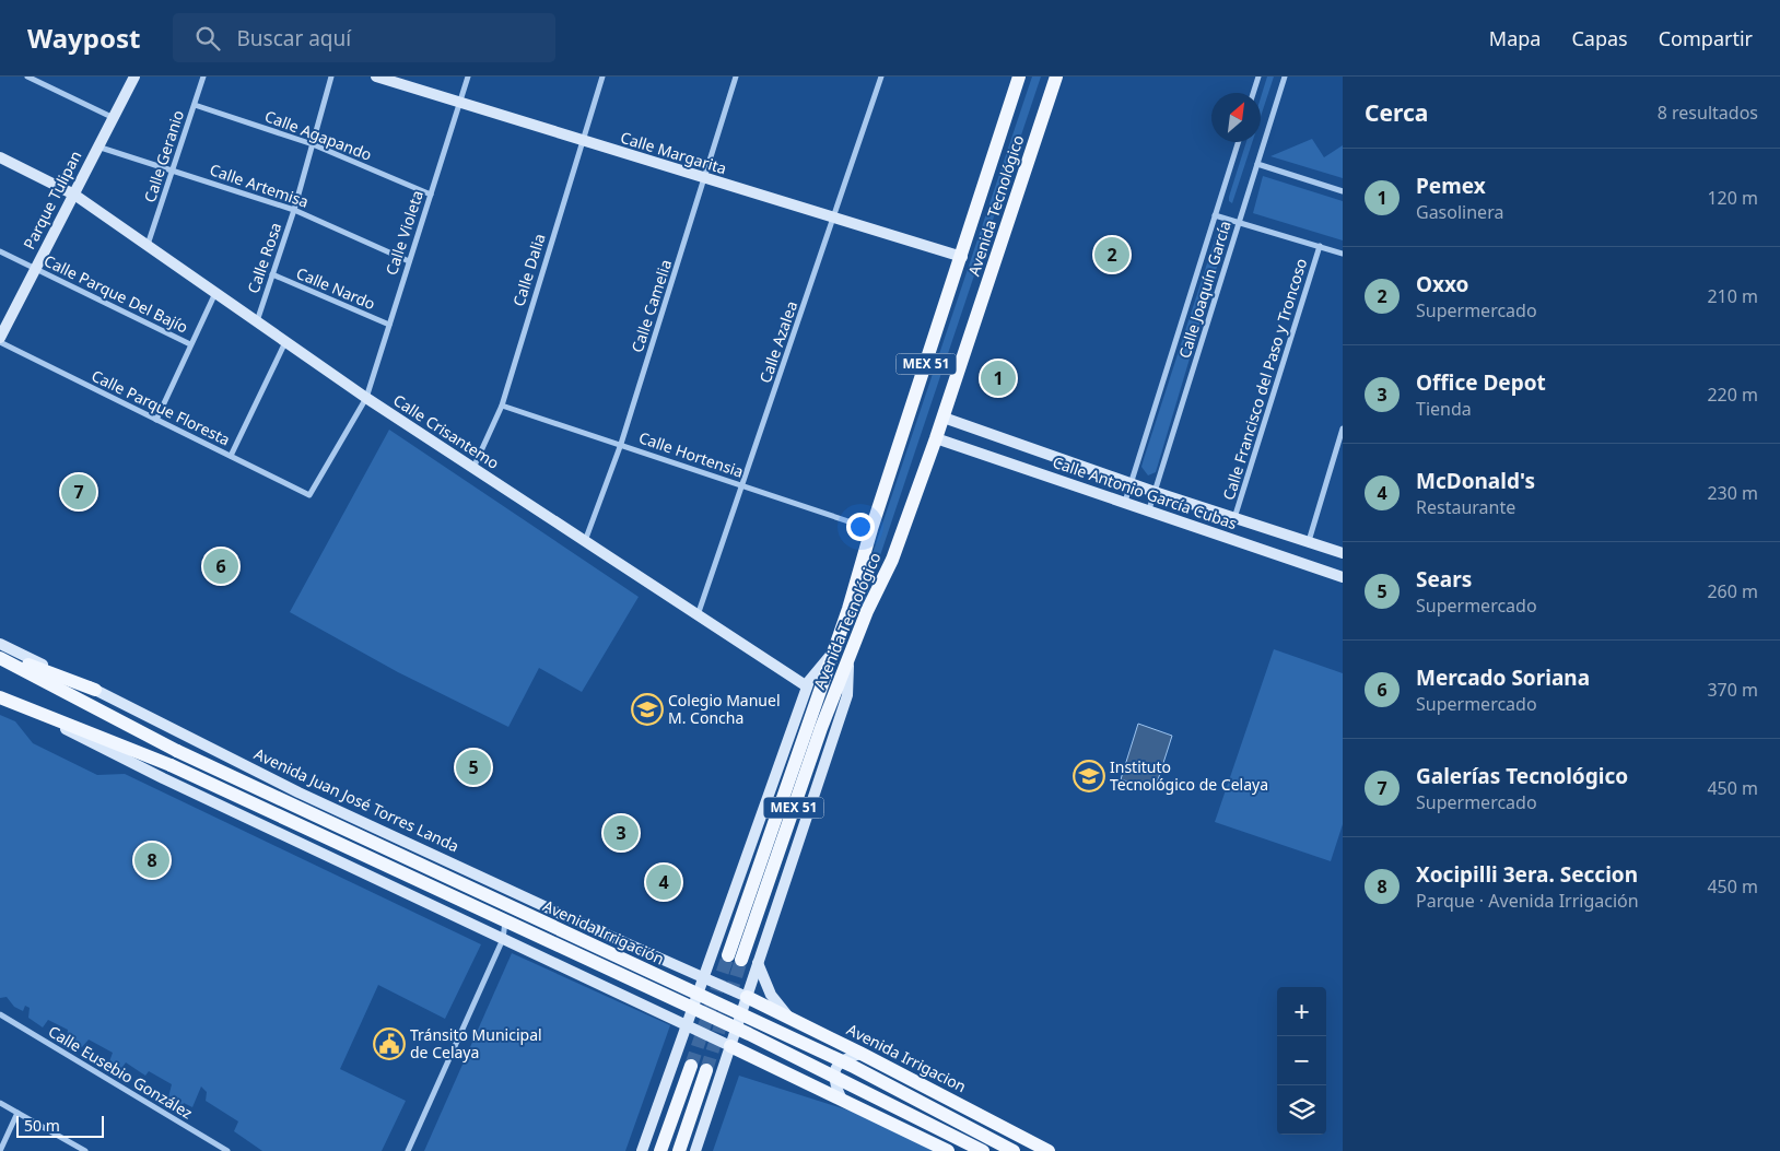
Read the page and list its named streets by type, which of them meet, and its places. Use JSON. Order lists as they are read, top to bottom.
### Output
{
  "streets": {
    "main road": [
      "Avenida Tecnológico",
      "MEX 51",
      "Avenida Irrigación",
      "Avenida Irrigacion"
    ],
    "street": [
      "Calle Agapando",
      "Calle Margarita",
      "Calle Geranio",
      "Calle Artemisa",
      "Parque Tulipan",
      "Calle Violeta",
      "Calle Rosa",
      "Calle Dalia",
      "Calle Nardo",
      "Calle Joaquín García",
      "Calle Parque Del Bajío",
      "Calle Camelia",
      "Calle Azalea",
      "Calle Francisco del Paso y Troncoso",
      "Calle Parque Floresta",
      "Calle Crisantemo",
      "Calle Hortensia",
      "Calle Antonio García Cubas",
      "Avenida Juan José Torres Landa",
      "Calle Eusebio González"
    ]
  },
  "crossings": [
    ["Calle Agapando", "Calle Geranio"],
    ["Calle Agapando", "Calle Violeta"],
    ["Calle Agapando", "Calle Rosa"],
    ["Calle Margarita", "Avenida Tecnológico"],
    ["Calle Margarita", "Calle Violeta"],
    ["Calle Margarita", "Calle Dalia"],
    ["Calle Margarita", "Calle Camelia"],
    ["Calle Margarita", "Calle Azalea"],
    ["Calle Geranio", "Calle Artemisa"],
    ["Calle Geranio", "Calle Crisantemo"],
    ["Calle Artemisa", "Parque Tulipan"],
    ["Calle Artemisa", "Calle Violeta"],
    ["Calle Artemisa", "Calle Rosa"],
    ["Parque Tulipan", "Calle Parque Del Bajío"],
    ["Parque Tulipan", "Calle Crisantemo"],
    ["Avenida Tecnológico", "Calle Hortensia"],
    ["Avenida Tecnológico", "Calle Antonio García Cubas"],
    ["Calle Violeta", "Calle Nardo"],
    ["Calle Violeta", "Calle Parque Floresta"],
    ["Calle Violeta", "Calle Crisantemo"],
    ["Calle Rosa", "Calle Nardo"],
    ["Calle Rosa", "Calle Crisantemo"],
    ["Calle Dalia", "Calle Crisantemo"],
    ["Calle Dalia", "Calle Hortensia"],
    ["Calle Joaquín García", "Calle Antonio García Cubas"],
    ["Calle Camelia", "Calle Crisantemo"],
    ["Calle Camelia", "Calle Hortensia"],
    ["Calle Azalea", "Calle Crisantemo"],
    ["Calle Azalea", "Calle Hortensia"],
    ["Calle Francisco del Paso y Troncoso", "Calle Antonio García Cubas"],
    ["Avenida Juan José Torres Landa", "Avenida Irrigacion"]
  ],
  "places": {
    "school or university": ["Colegio Manuel M. Concha", "Instituto Tecnológico de Celaya"],
    "public building": ["Tránsito Municipal de Celaya"]
  },
  "scale_bar": "50 m",
  "north": "top right",
  "page": {
    "header": "Waypost",
    "search": "Buscar aquí",
    "nav": ["Mapa", "Capas", "Compartir"],
    "heading": ["Cerca", "8 resultados"],
    "list": [
      {
        "mark": "1",
        "name": "Pemex",
        "note": "Gasolinera",
        "value": "120 m"
      },
      {
        "mark": "2",
        "name": "Oxxo",
        "note": "Supermercado",
        "value": "210 m"
      },
      {
        "mark": "3",
        "name": "Office Depot",
        "note": "Tienda",
        "value": "220 m"
      },
      {
        "mark": "4",
        "name": "McDonald's",
        "note": "Restaurante",
        "value": "230 m"
      },
      {
        "mark": "5",
        "name": "Sears",
        "note": "Supermercado",
        "value": "260 m"
      },
      {
        "mark": "6",
        "name": "Mercado Soriana",
        "note": "Supermercado",
        "value": "370 m"
      },
      {
        "mark": "7",
        "name": "Galerías Tecnológico",
        "note": "Supermercado",
        "value": "450 m"
      },
      {
        "mark": "8",
        "name": "Xocipilli 3era. Seccion",
        "note": "Parque · Avenida Irrigación",
        "value": "450 m"
      }
    ],
    "pins": [
      "2",
      "1",
      "7",
      "6",
      "5",
      "3",
      "8",
      "4"
    ],
    "map_buttons": ["+", "−"],
    "scale": "50 m"
  }
}
